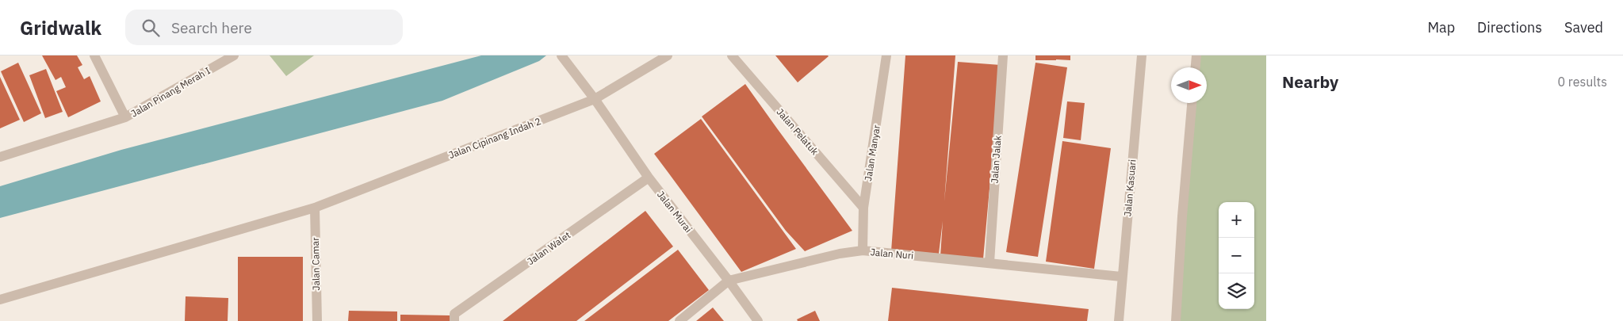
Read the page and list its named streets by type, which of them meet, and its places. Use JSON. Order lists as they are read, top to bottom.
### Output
{
  "streets": {
    "street": [
      "Jalan Pinang Merah I",
      "Jalan Pelatuk",
      "Jalan Cipinang Indah 2",
      "Jalan Manyar",
      "Jalan Jalak",
      "Jalan Kasuari",
      "Jalan Murai",
      "Jalan Walet",
      "Jalan Nuri",
      "Jalan Camar"
    ]
  },
  "crossings": [
    ["Jalan Pelatuk", "Jalan Manyar"],
    ["Jalan Cipinang Indah 2", "Jalan Murai"],
    ["Jalan Cipinang Indah 2", "Jalan Camar"],
    ["Jalan Manyar", "Jalan Nuri"],
    ["Jalan Jalak", "Jalan Nuri"],
    ["Jalan Kasuari", "Jalan Nuri"],
    ["Jalan Murai", "Jalan Walet"],
    ["Jalan Murai", "Jalan Nuri"]
  ],
  "north": "right",
  "page": {
    "header": "Gridwalk",
    "search": "Search here",
    "nav": ["Map", "Directions", "Saved"],
    "heading": ["Nearby", "0 results"],
    "map_buttons": ["+", "−"]
  }
}
